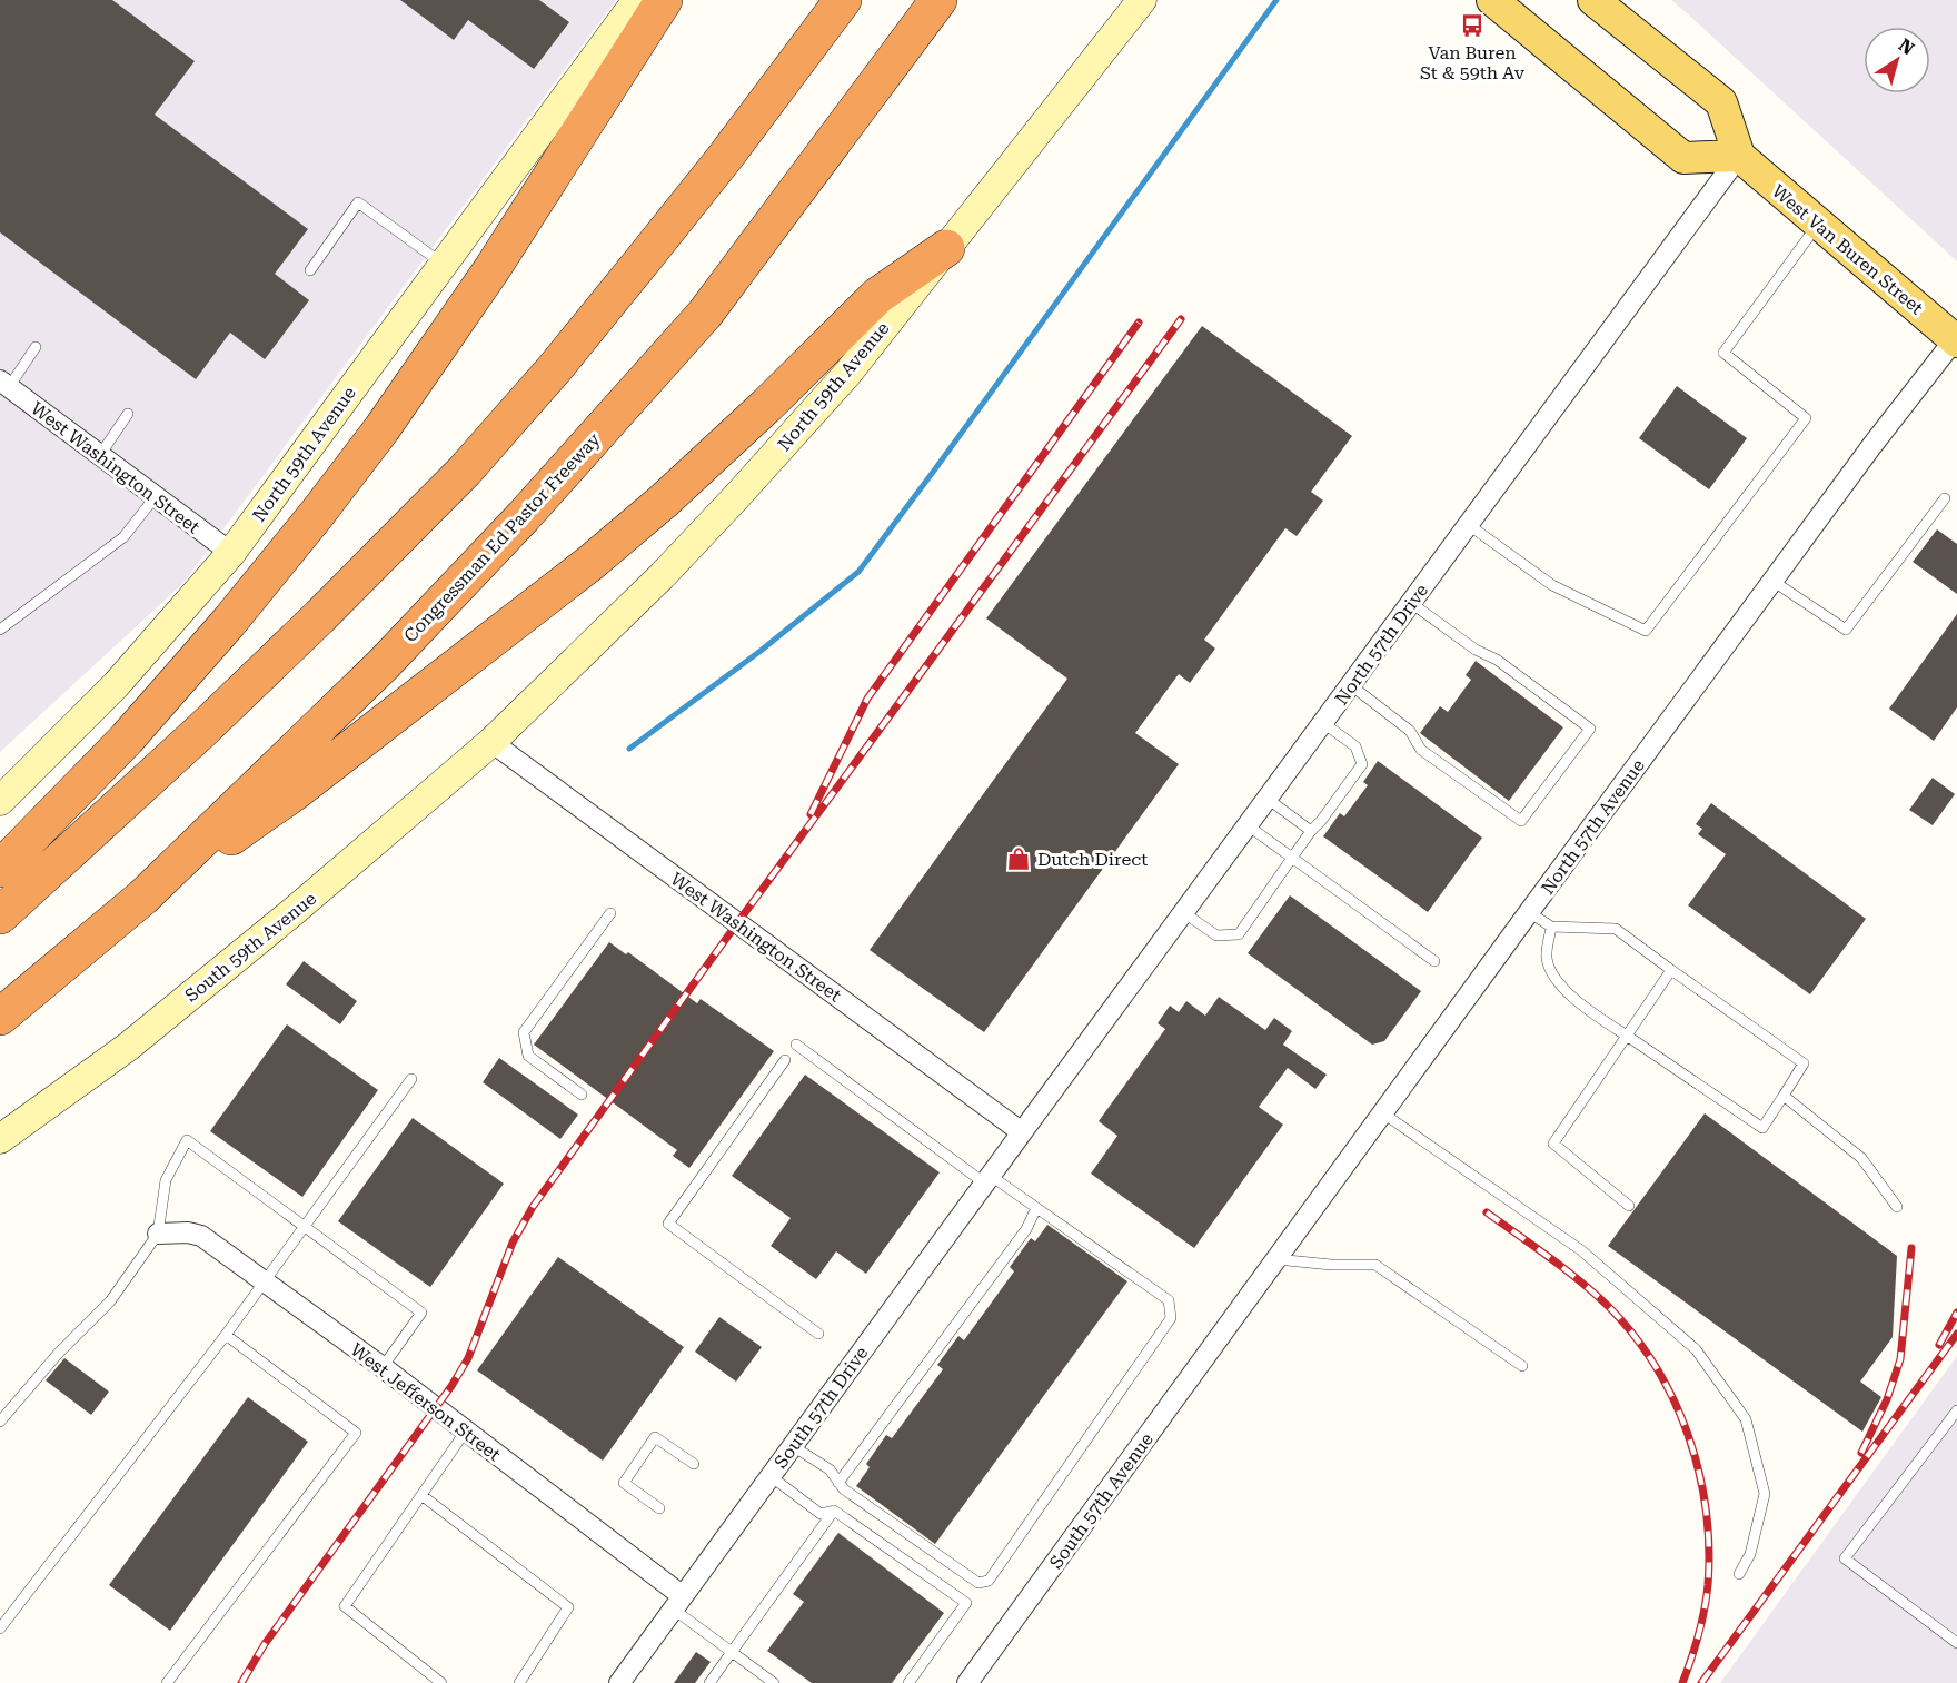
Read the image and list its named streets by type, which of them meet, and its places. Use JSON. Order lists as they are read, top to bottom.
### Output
{
  "streets": {
    "highway": ["Congressman Ed Pastor Freeway"],
    "main road": ["West Van Buren Street", "North 59th Avenue", "South 59th Avenue"],
    "street": [
      "West Washington Street",
      "North 57th Drive",
      "North 57th Avenue",
      "West Jefferson Street",
      "South 57th Drive",
      "South 57th Avenue"
    ]
  },
  "crossings": [
    ["West Van Buren Street", "North 57th Drive"],
    ["West Van Buren Street", "North 57th Avenue"],
    ["North 59th Avenue", "West Washington Street"],
    ["North 59th Avenue", "South 59th Avenue"],
    ["West Washington Street", "North 57th Drive"],
    ["West Washington Street", "South 59th Avenue"],
    ["West Washington Street", "South 57th Drive"],
    ["North 57th Drive", "South 57th Drive"],
    ["North 57th Avenue", "South 57th Avenue"],
    ["West Jefferson Street", "South 57th Drive"]
  ],
  "places": {
    "bus stop": ["Van Buren St & 59th Av"],
    "shop": ["Dutch Direct"]
  },
  "north": "top right"
}
